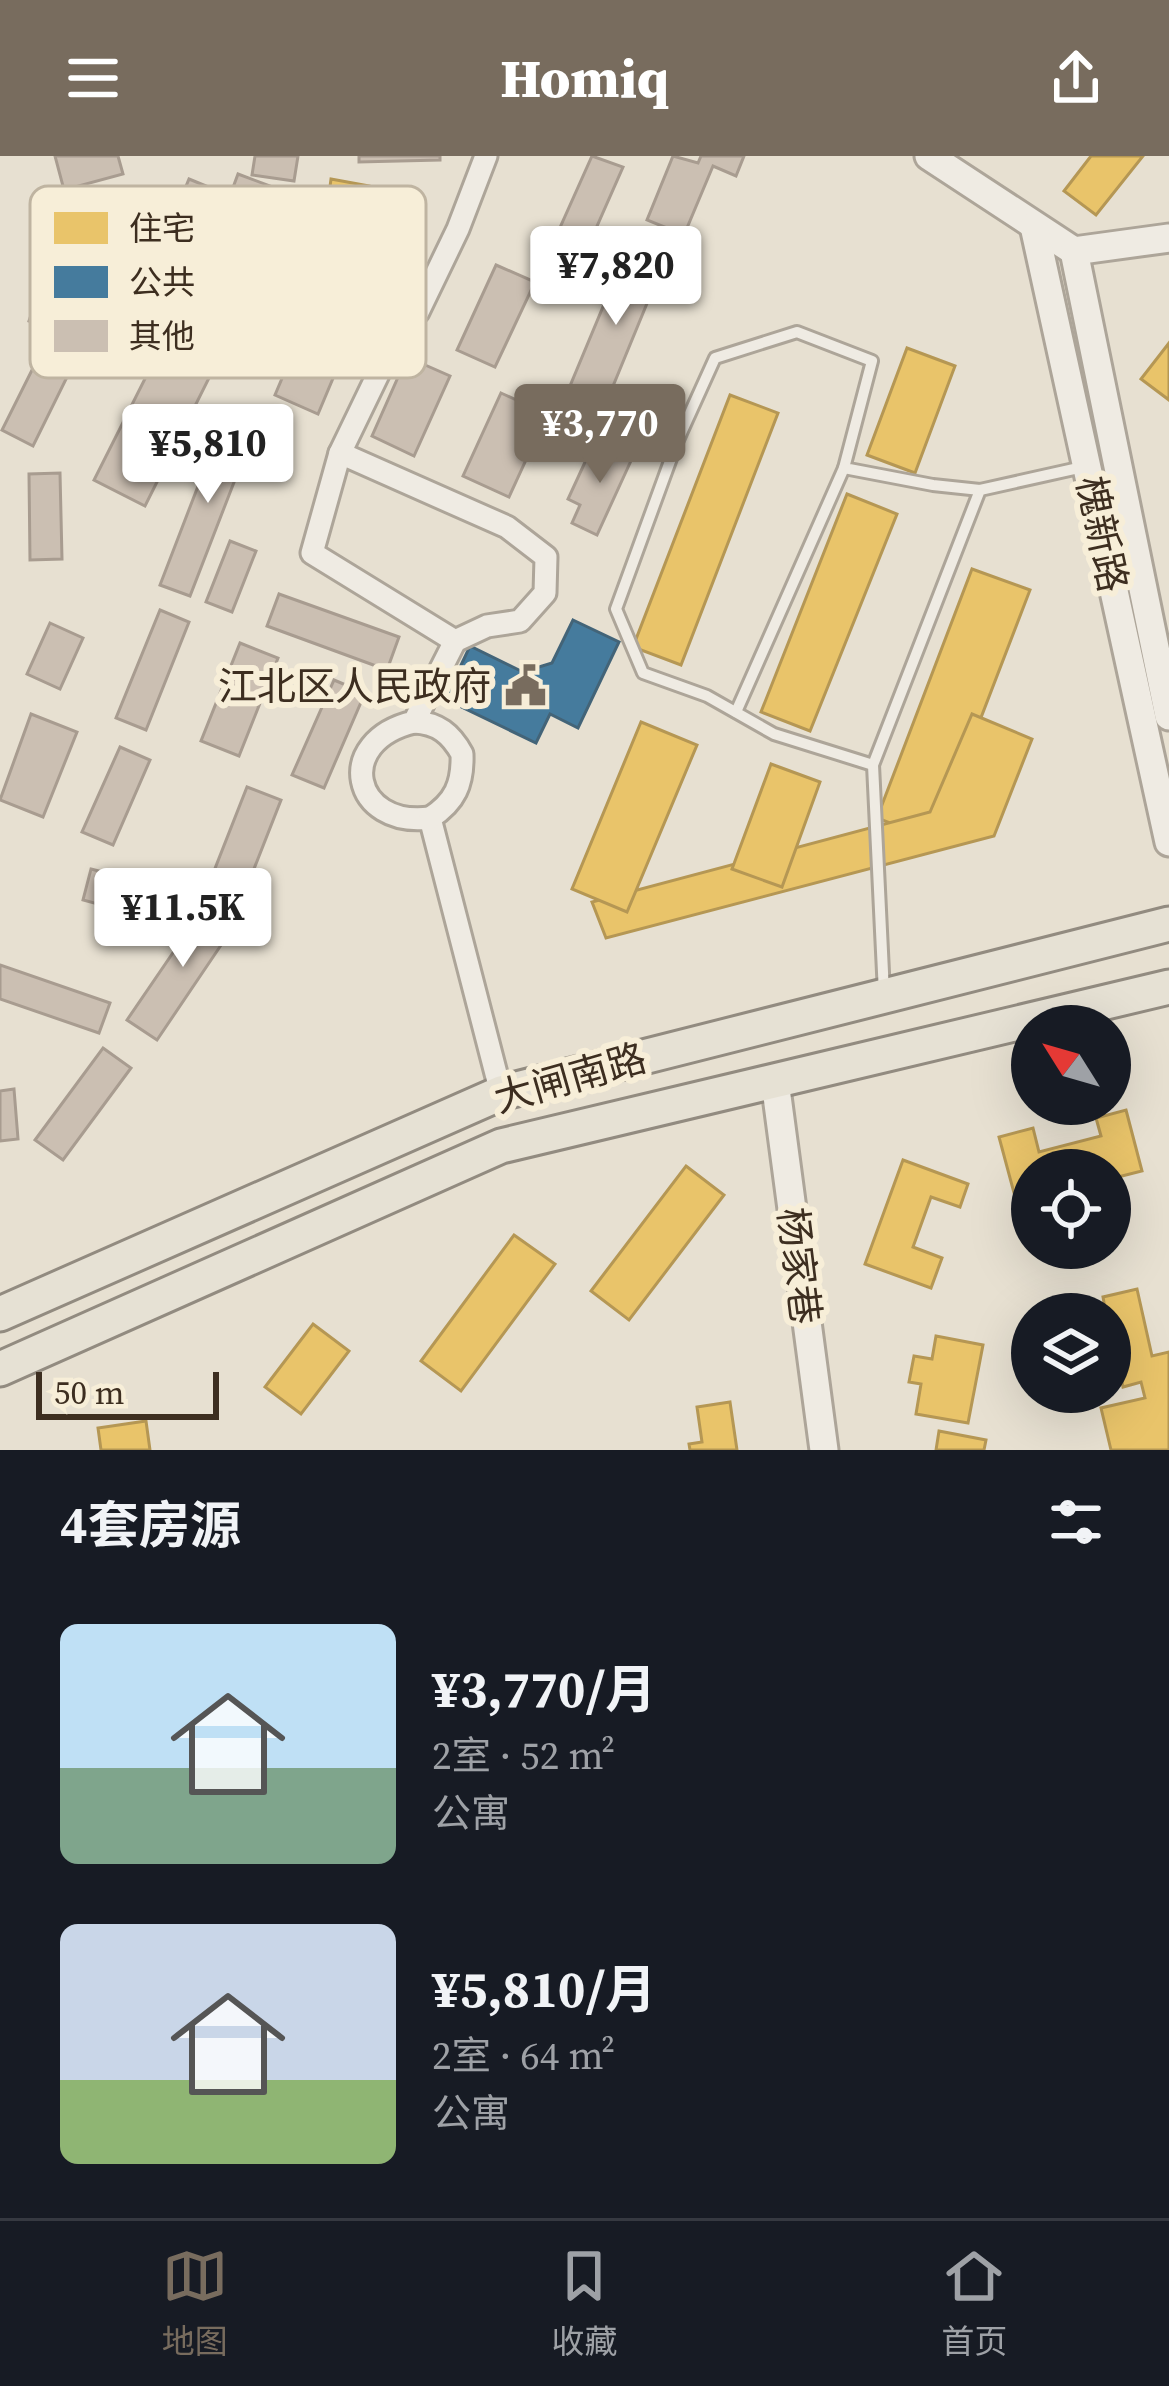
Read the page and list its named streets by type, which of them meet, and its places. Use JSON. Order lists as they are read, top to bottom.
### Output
{
  "streets": {
    "main road": ["大闸南路"],
    "street": ["槐新路", "杨家巷"]
  },
  "crossings": [
    ["大闸南路", "杨家巷"]
  ],
  "places": {
    "public building": ["江北区人民政府"]
  },
  "legend": ["住宅", "公共", "其他"],
  "scale_bar": "50 m",
  "north": "top left",
  "page": {
    "header": "Homiq",
    "price": [
      "¥7,820",
      "¥3,770",
      "¥5,810",
      "¥11.5K"
    ],
    "scale": "50 m",
    "heading": "4套房源",
    "list": [
      {
        "name": "¥3,770/月",
        "note": "2室 · 52 m² · 公寓"
      },
      {
        "name": "¥5,810/月",
        "note": "2室 · 64 m² · 公寓"
      }
    ],
    "tabs": ["地图", "收藏", "首页"]
  }
}
